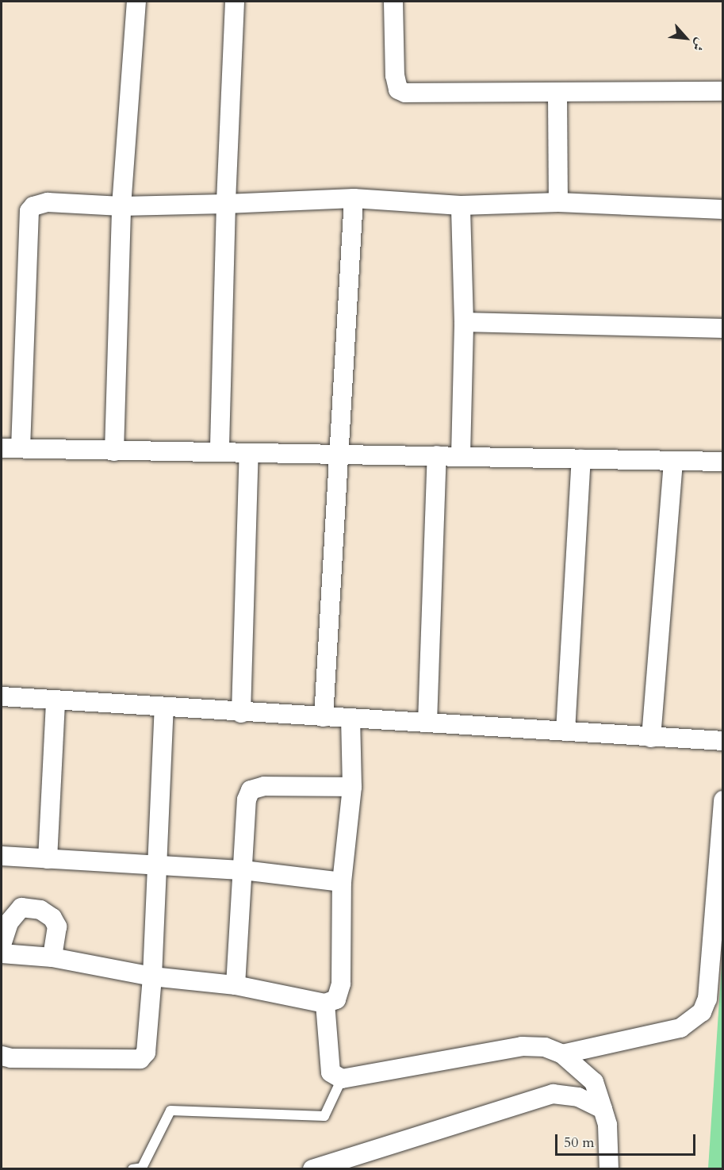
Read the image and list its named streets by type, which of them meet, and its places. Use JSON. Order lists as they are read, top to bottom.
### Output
{
  "scale_bar": "50 m",
  "north": "bottom right"
}
